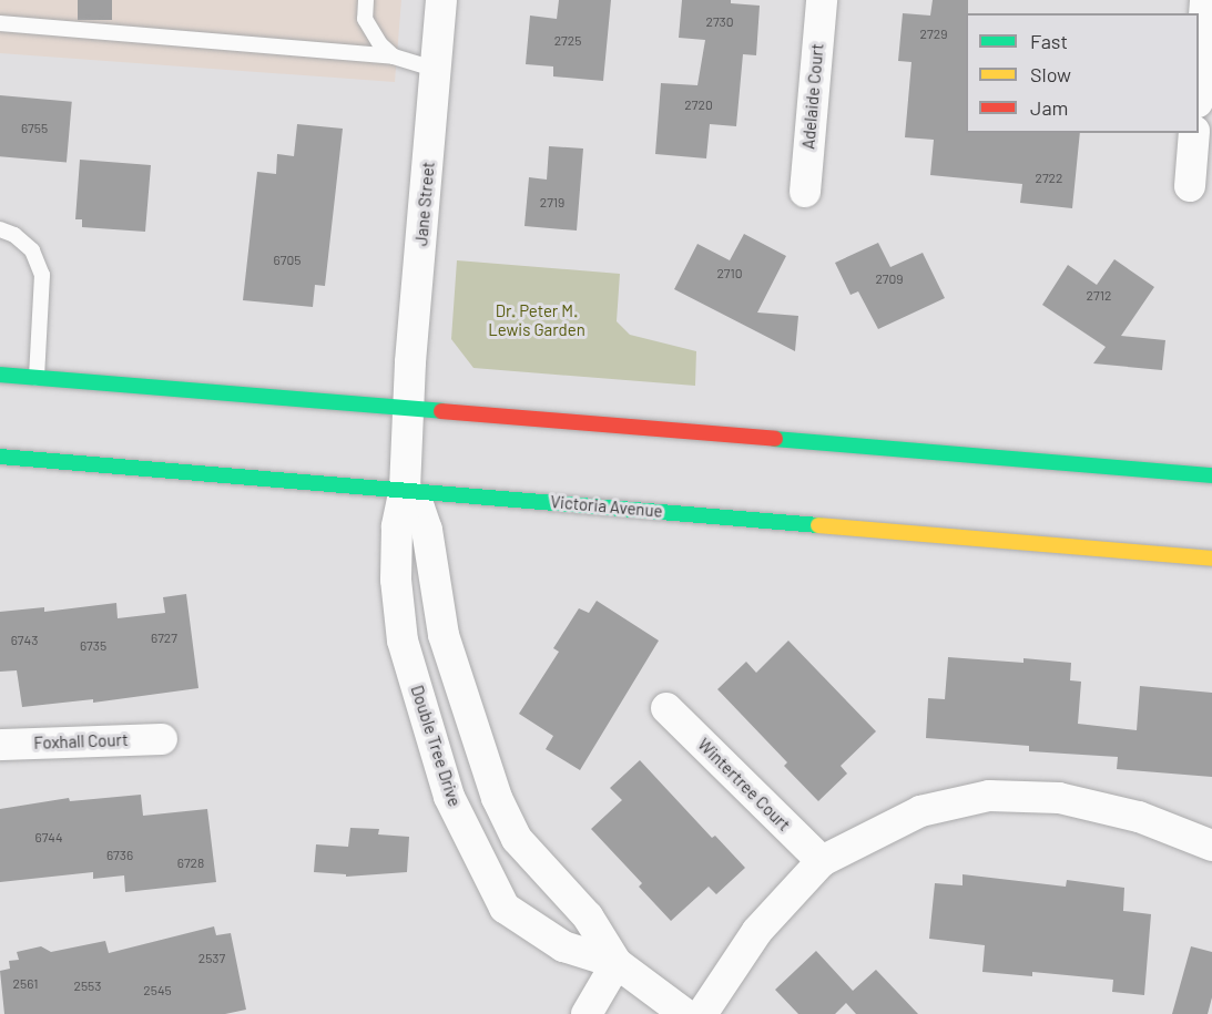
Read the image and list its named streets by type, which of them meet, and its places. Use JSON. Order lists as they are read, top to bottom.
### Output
{
  "streets": {
    "main road": ["Victoria Avenue"],
    "street": [
      "Adelaide Court",
      "Jane Street",
      "Foxhall Court",
      "Double Tree Drive",
      "Wintertree Court"
    ]
  },
  "crossings": [
    ["Jane Street", "Double Tree Drive"],
    ["Victoria Avenue", "Double Tree Drive"]
  ],
  "parks": ["Dr. Peter M. Lewis Garden"],
  "house_numbers": [
    "2730",
    "2729",
    "2725",
    "2720",
    "6755",
    "2722",
    "2719",
    "6705",
    "2710",
    "2709",
    "2712",
    "6727",
    "6743",
    "6735",
    "6744",
    "6736",
    "6728",
    "2537",
    "2561",
    "2553",
    "2545"
  ],
  "legend": ["Fast", "Slow", "Jam"]
}
